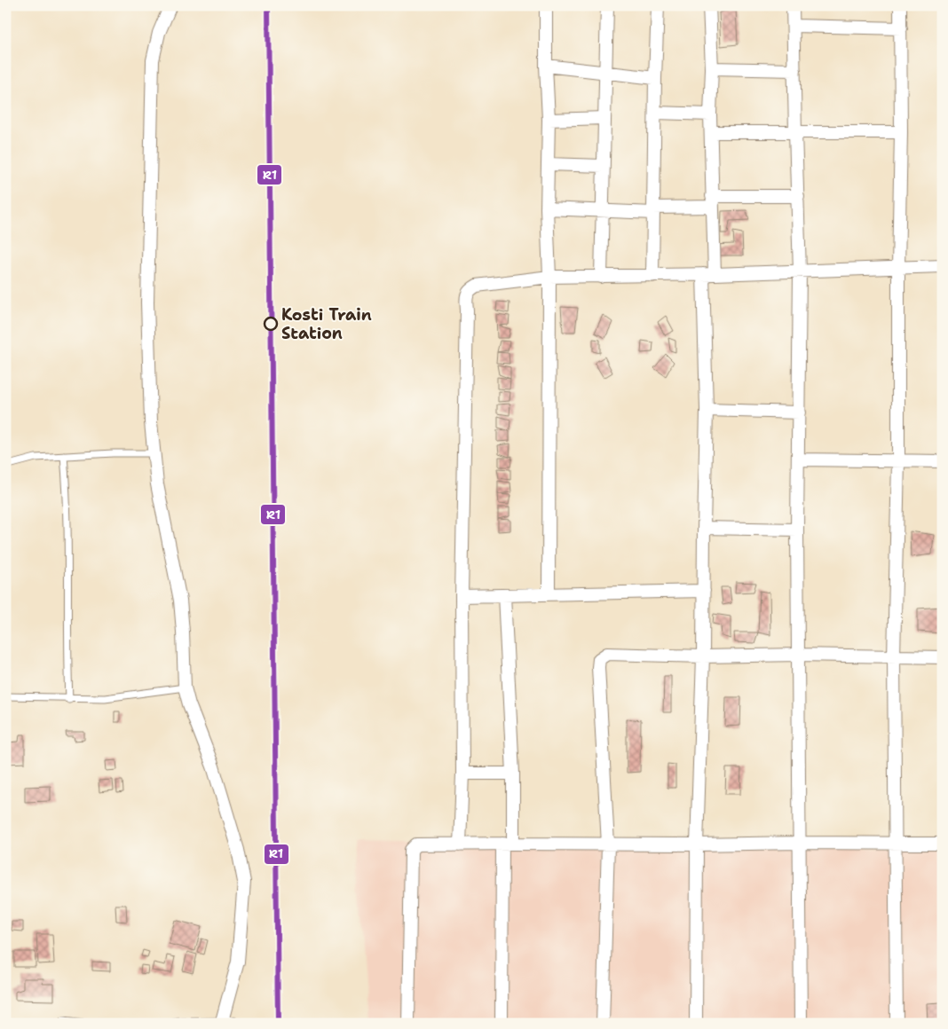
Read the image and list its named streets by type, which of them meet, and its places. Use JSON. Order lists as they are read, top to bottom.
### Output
{
  "places": ["Kosti Train Station"],
  "lines": ["transit line R1"]
}
